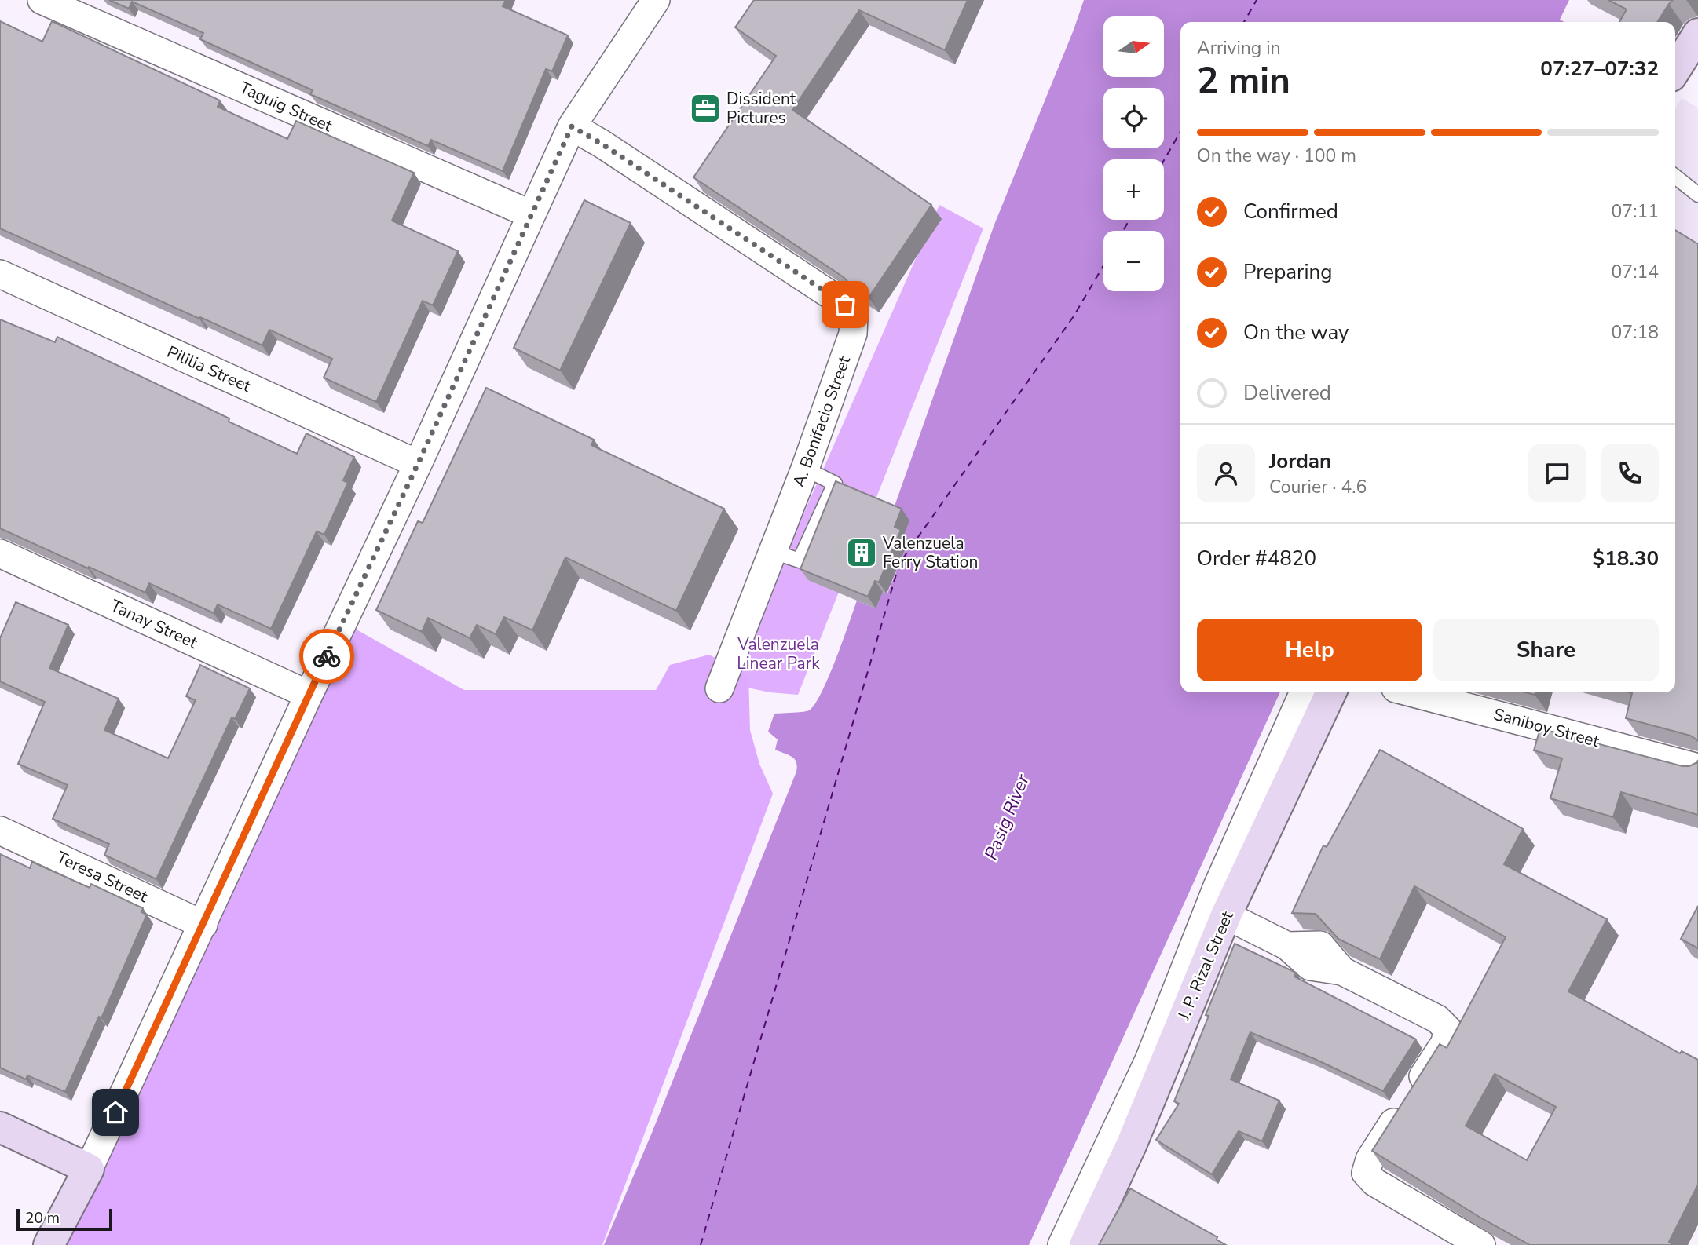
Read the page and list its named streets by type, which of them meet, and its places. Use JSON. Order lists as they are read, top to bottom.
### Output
{
  "streets": {
    "street": [
      "Taguig Street",
      "Pililia Street",
      "A. Bonifacio Street",
      "Tanay Street",
      "Saniboy Street",
      "Teresa Street",
      "J. P. Rizal Street"
    ]
  },
  "water": ["Pasig River"],
  "parks": ["Valenzuela Linear Park"],
  "places": {
    "office": ["Dissident Pictures"],
    "building": ["Valenzuela Ferry Station"]
  },
  "scale_bar": "20 m",
  "north": "right",
  "page": {
    "map_buttons": ["+", "−"],
    "heading": ["2 min", "Arriving in", "07:27–07:32"],
    "panel": [
      "Jordan",
      "Courier · 4.6",
      "Order #4820",
      "$18.30"
    ],
    "bar": "On the way · 100 m",
    "list": [
      ["Confirmed", "07:11"],
      ["Preparing", "07:14"],
      ["On the way", "07:18"],
      "Delivered"
    ],
    "buttons": ["Help", "Share"],
    "scale": "20 m"
  }
}
